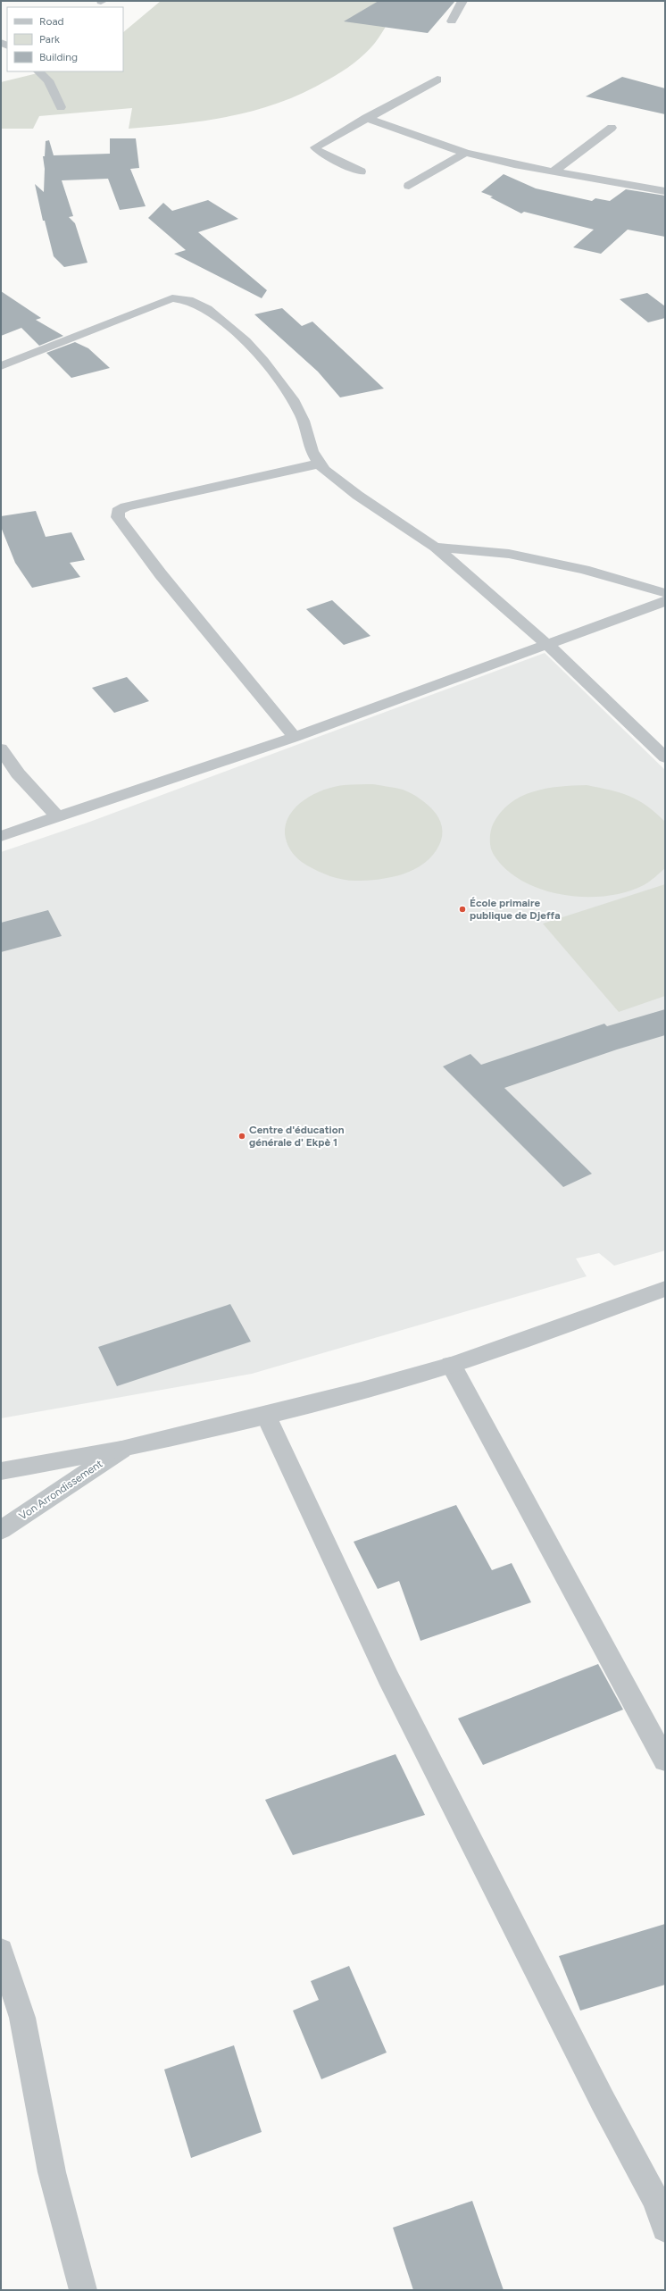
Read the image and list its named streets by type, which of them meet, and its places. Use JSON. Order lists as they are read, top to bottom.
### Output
{
  "streets": {
    "street": ["Von Arrondissement"]
  },
  "places": ["École primaire publique de Djeffa", "Centre d'éducation générale d' Ekpè 1"],
  "legend": ["Road", "Park", "Building"]
}
